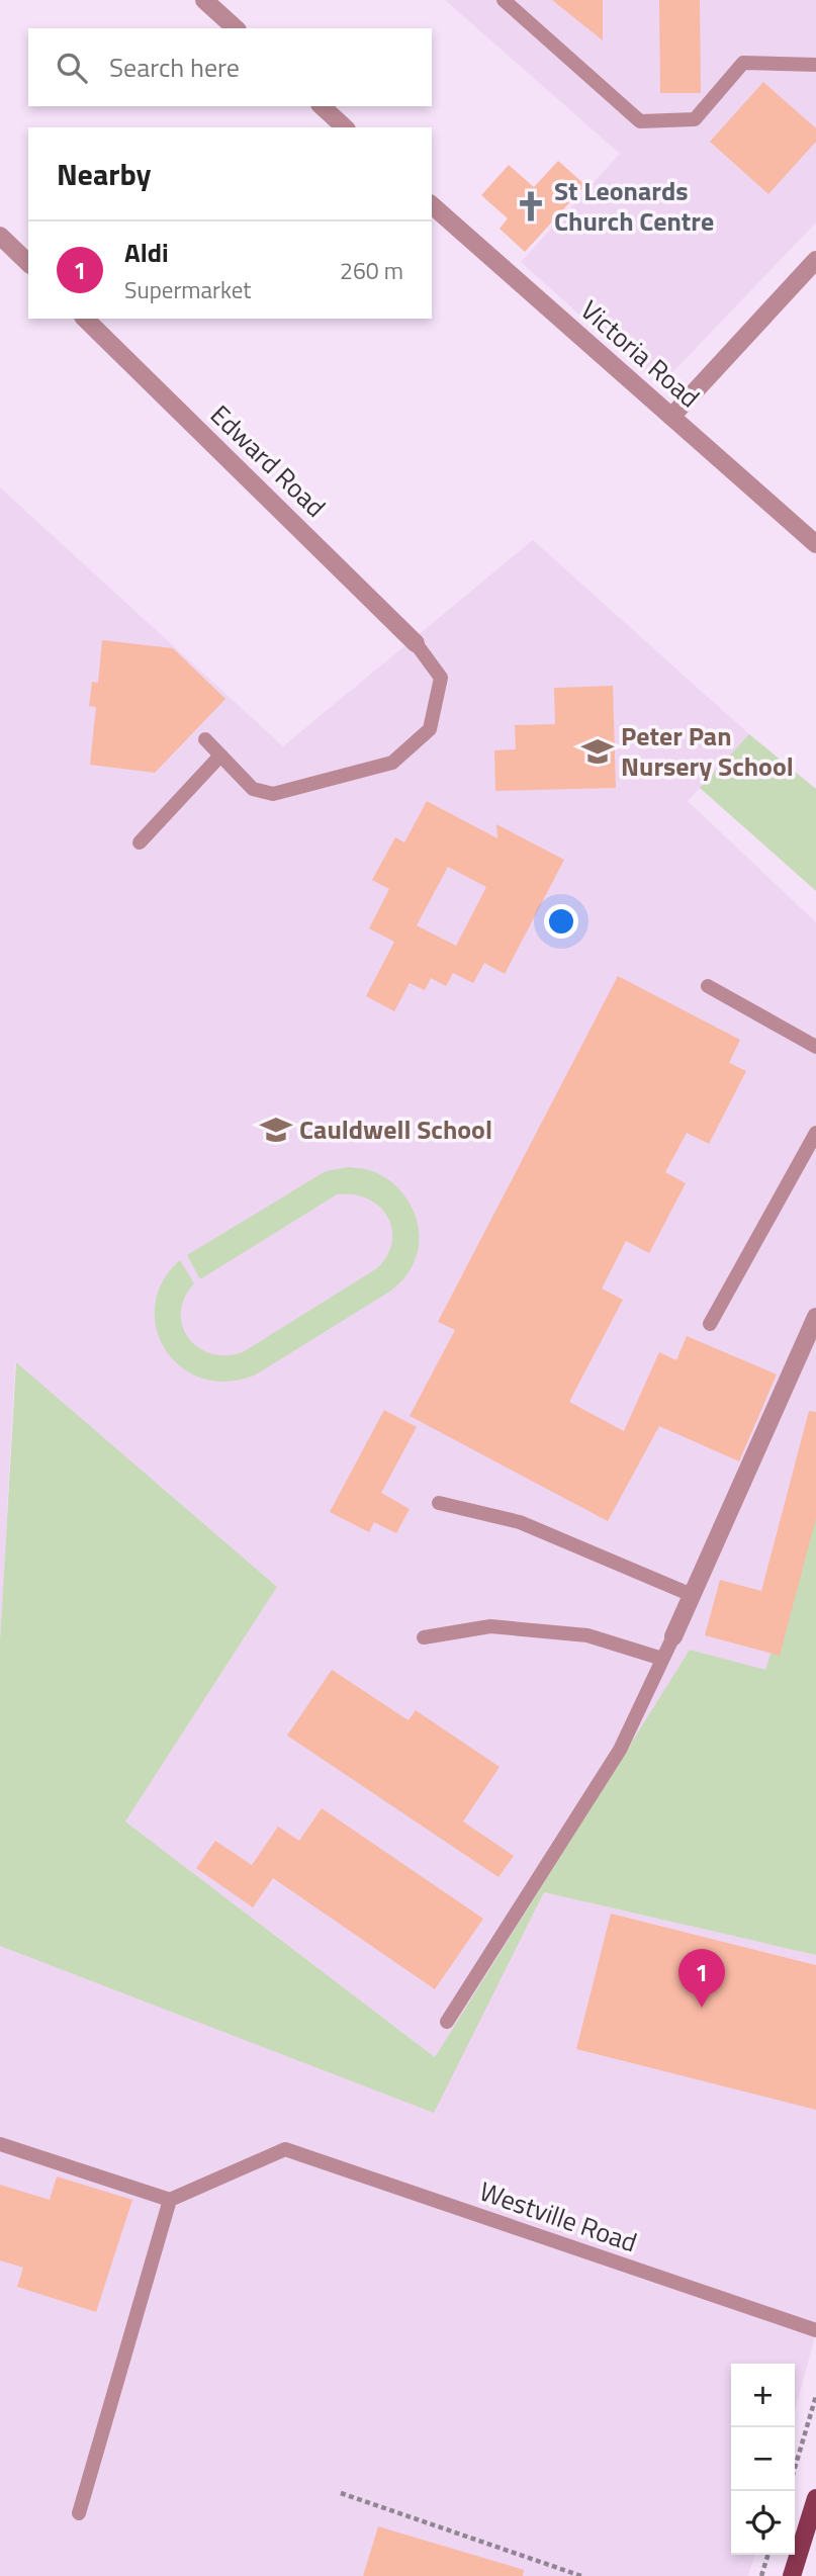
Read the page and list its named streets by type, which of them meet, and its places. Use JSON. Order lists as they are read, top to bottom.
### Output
{
  "streets": {
    "street": ["Victoria Road", "Edward Road"],
    "lane": ["Westville Road"]
  },
  "places": {
    "church": ["St Leonards Church Centre"],
    "school or university": ["Peter Pan Nursery School", "Cauldwell School"]
  },
  "page": {
    "search": "Search here",
    "heading": "Nearby",
    "list": [
      {
        "mark": "1",
        "name": "Aldi",
        "note": "Supermarket",
        "value": "260 m"
      }
    ],
    "pins": "1",
    "map_buttons": ["+", "−"]
  }
}
